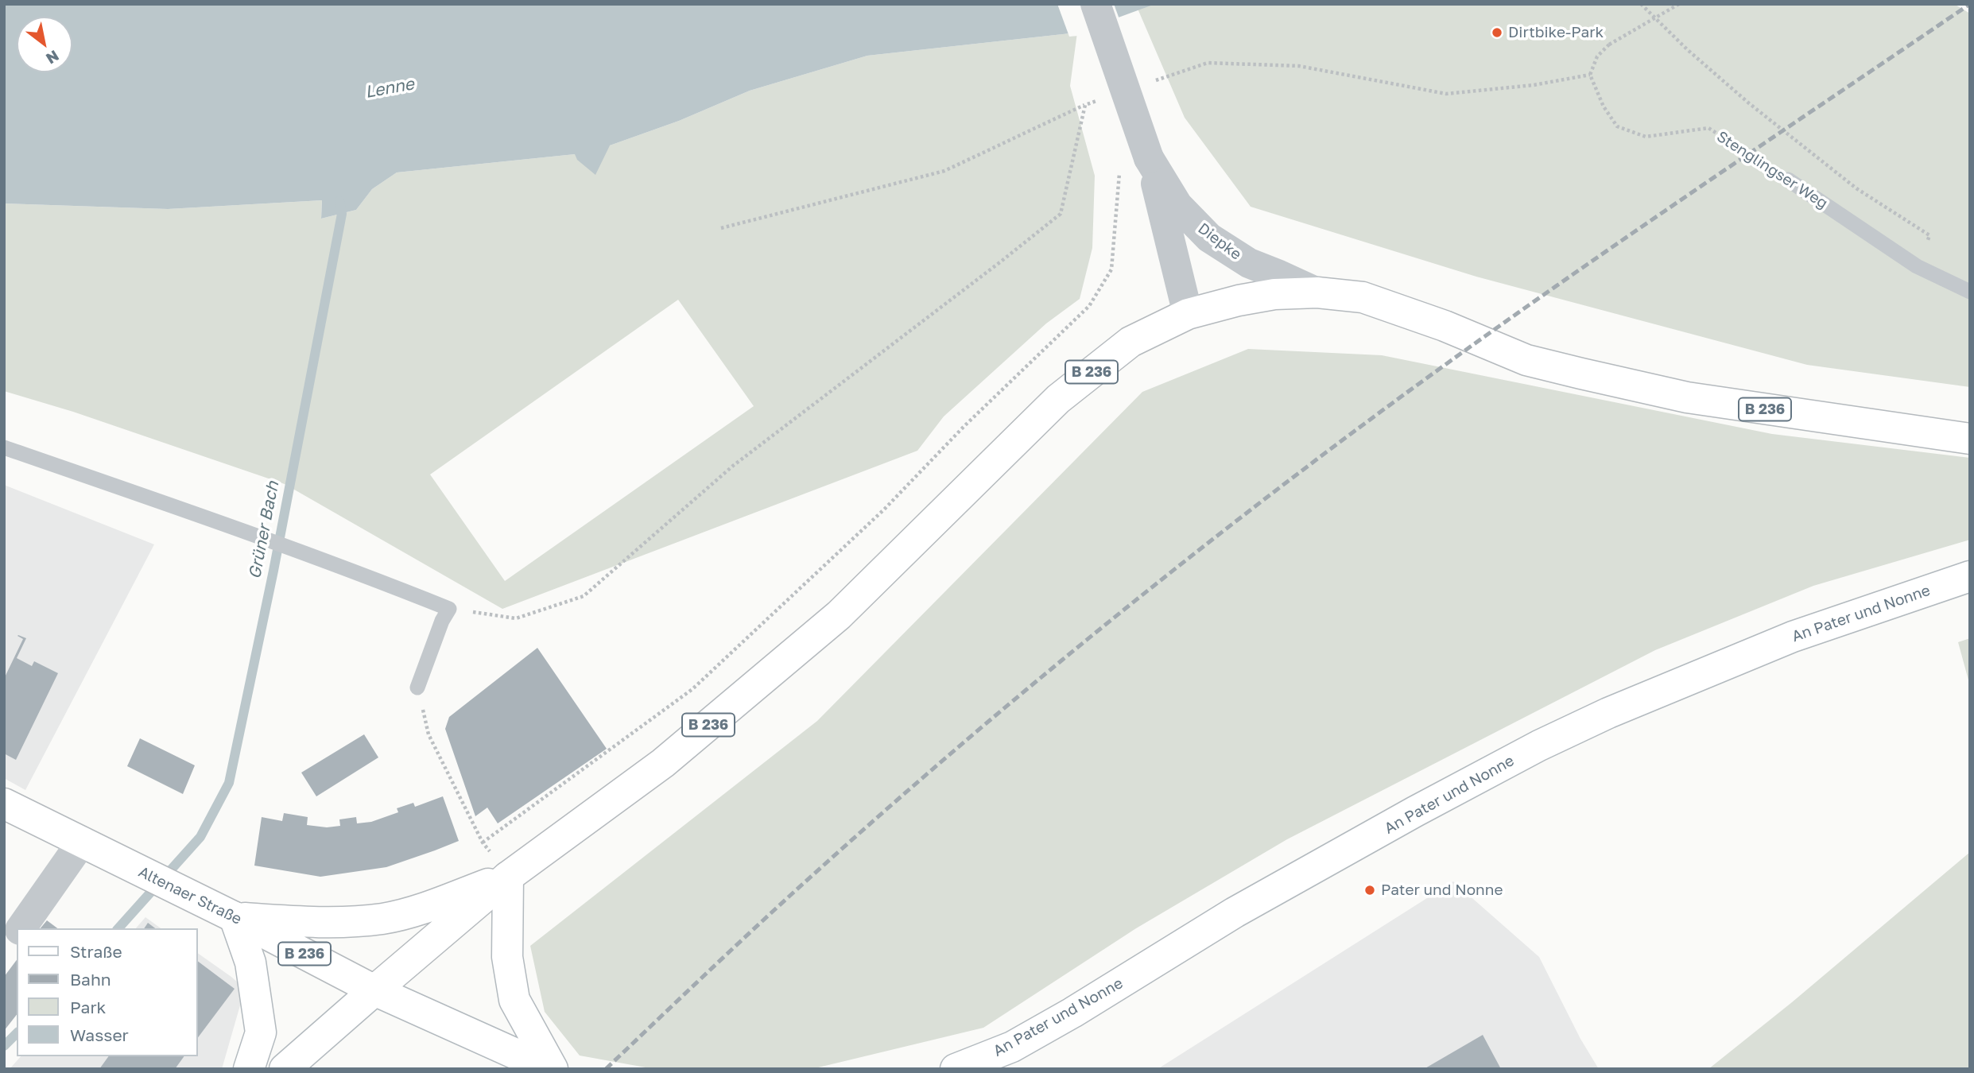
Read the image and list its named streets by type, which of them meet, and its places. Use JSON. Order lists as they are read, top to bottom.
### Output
{
  "streets": {
    "main road": ["B 236", "An Pater und Nonne", "Altenaer Straße"],
    "street": ["Diepke"],
    "lane": ["Stenglingser Weg"]
  },
  "crossings": [
    ["Diepke", "B 236"],
    ["B 236", "Altenaer Straße"]
  ],
  "water": ["Lenne", "Grüner Bach"],
  "places": ["Dirtbike-Park", "Pater und Nonne"],
  "legend": [
    "Straße",
    "Bahn",
    "Park",
    "Wasser"
  ],
  "north": "bottom right"
}
